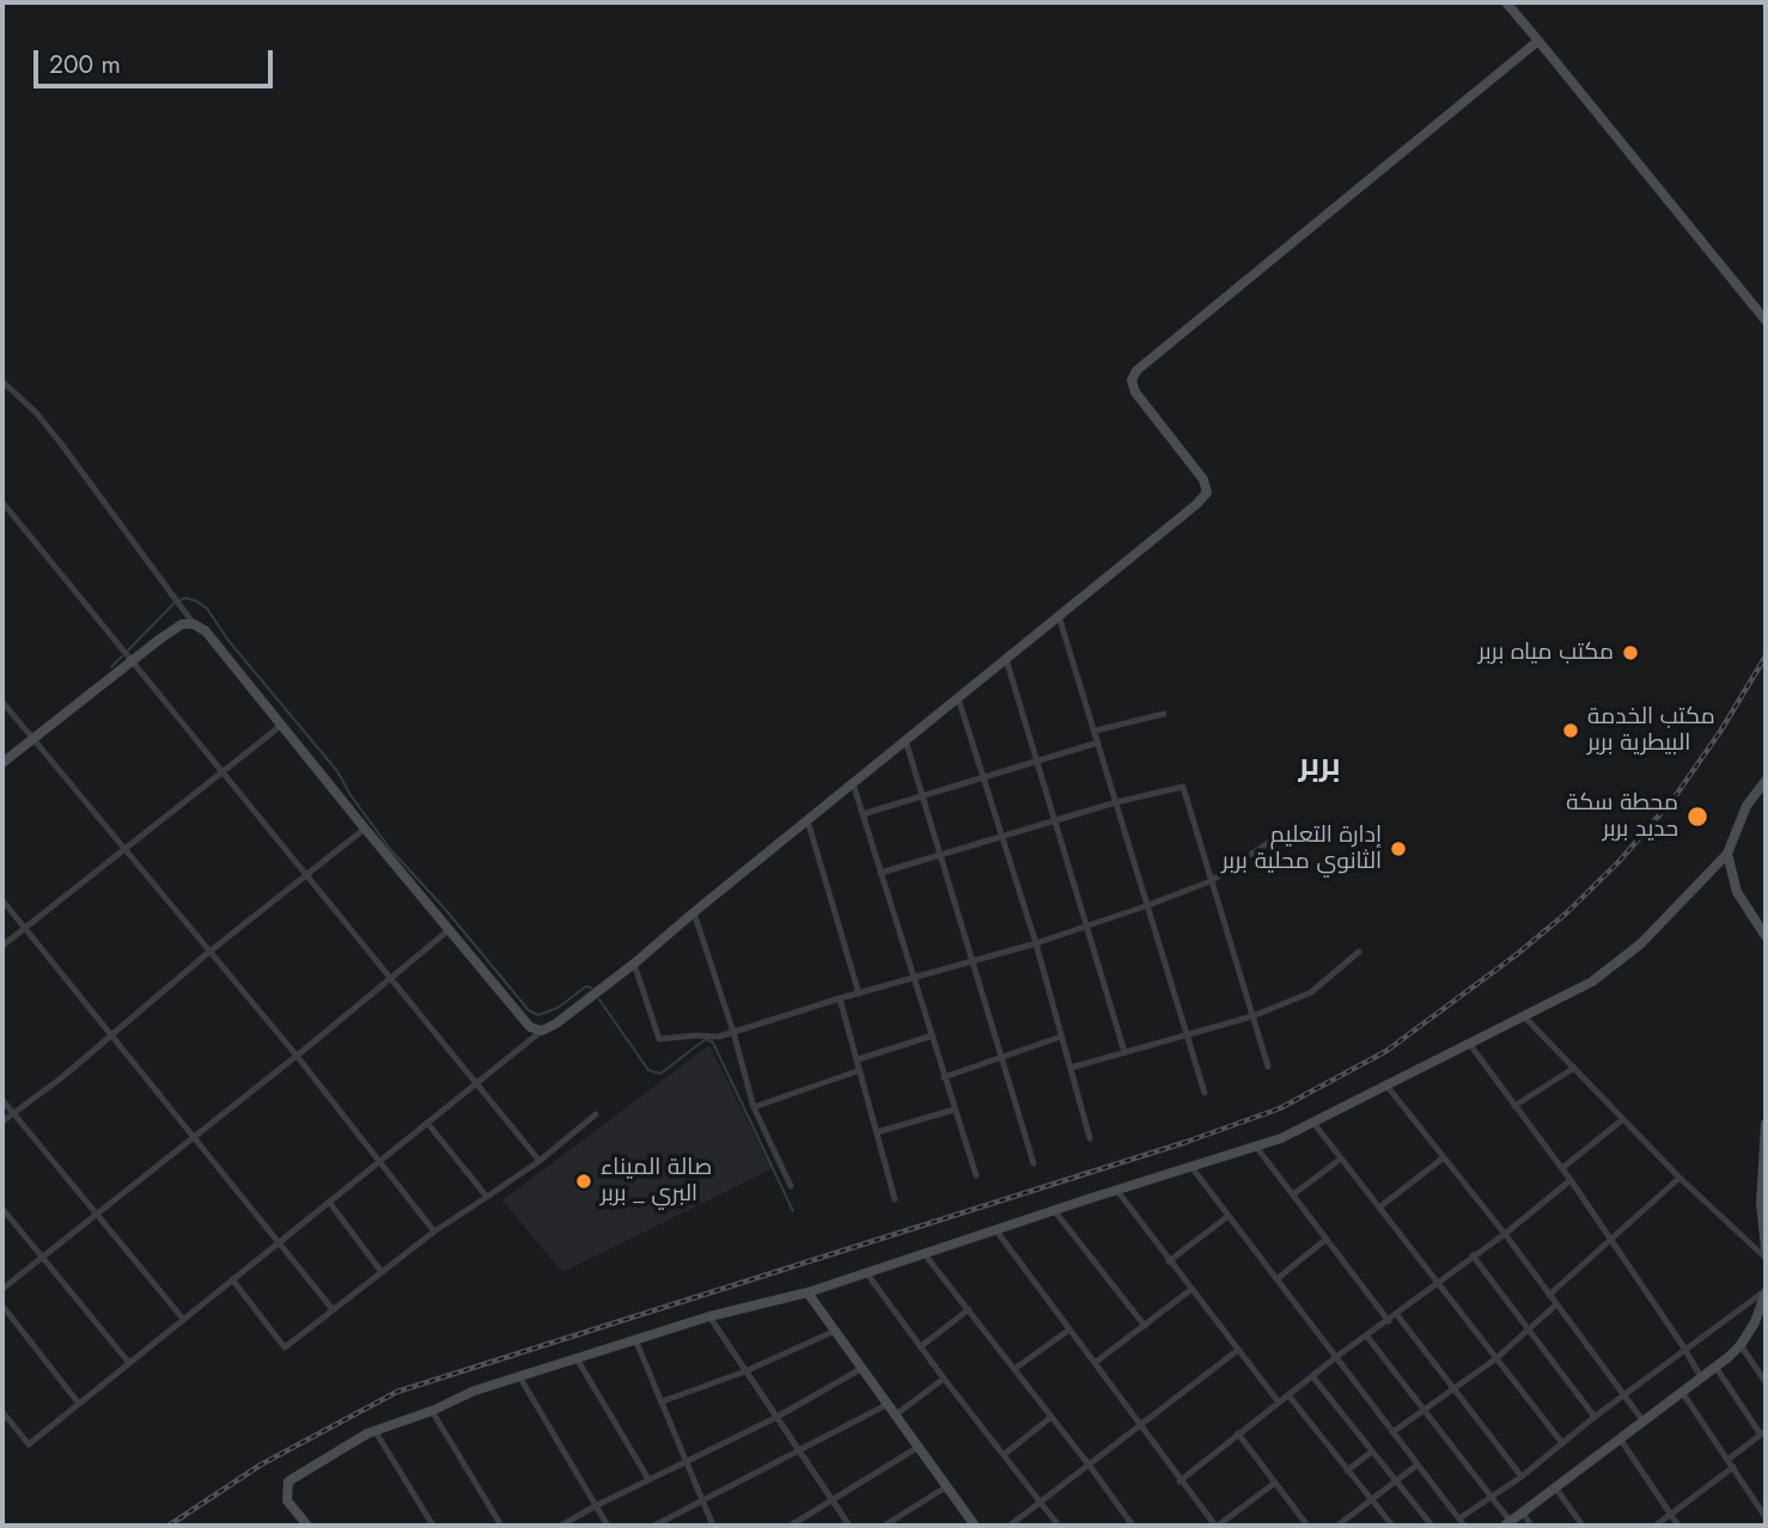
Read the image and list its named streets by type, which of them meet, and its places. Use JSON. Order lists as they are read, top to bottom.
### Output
{
  "districts": ["بربر"],
  "places": [
    "مكتب مياه بربر",
    "مكتب الخدمة البيطرية بربر",
    "محطة سكة حديد بربر",
    "إدارة التعليم الثانوي محلية بربر",
    "صالة الميناء البري _ بربر"
  ],
  "scale_bar": "200 m"
}
